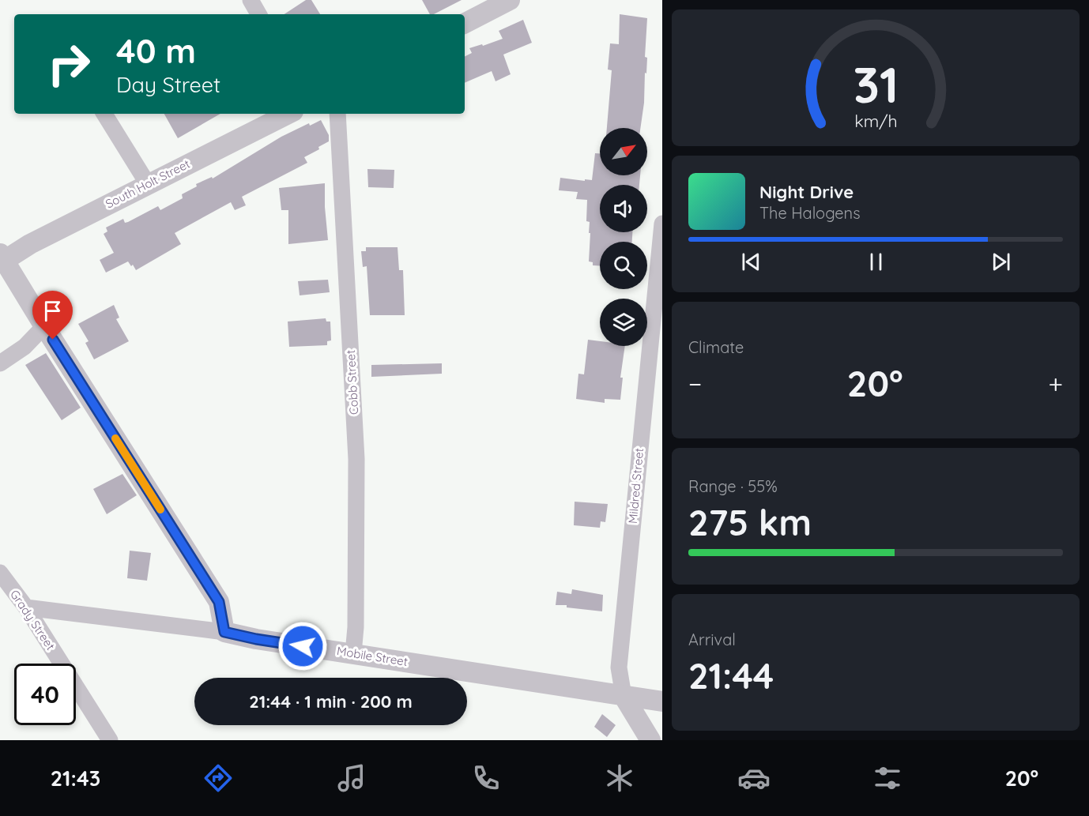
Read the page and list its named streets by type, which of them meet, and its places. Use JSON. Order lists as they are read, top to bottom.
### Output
{
  "streets": {
    "street": [
      "South Holt Street",
      "Cobb Street",
      "Mildred Street",
      "Grady Street",
      "Mobile Street"
    ]
  },
  "crossings": [
    ["Cobb Street", "Mobile Street"],
    ["Mildred Street", "Mobile Street"],
    ["Grady Street", "Mobile Street"]
  ],
  "north": "top right",
  "page": {
    "turn": ["40 m", "Day Street"],
    "song": ["Night Drive", "The Halogens"],
    "tile": [
      "Climate",
      ["Range · 55%", "275 km"],
      ["Arrival", "21:44"]
    ],
    "heat": ["−", "20°", "+"],
    "limit": "40",
    "trip": "21:44 · 1 min · 200 m",
    "tabs": ["21:43", "20°"],
    "gauge": ["31", "km/h"]
  }
}
